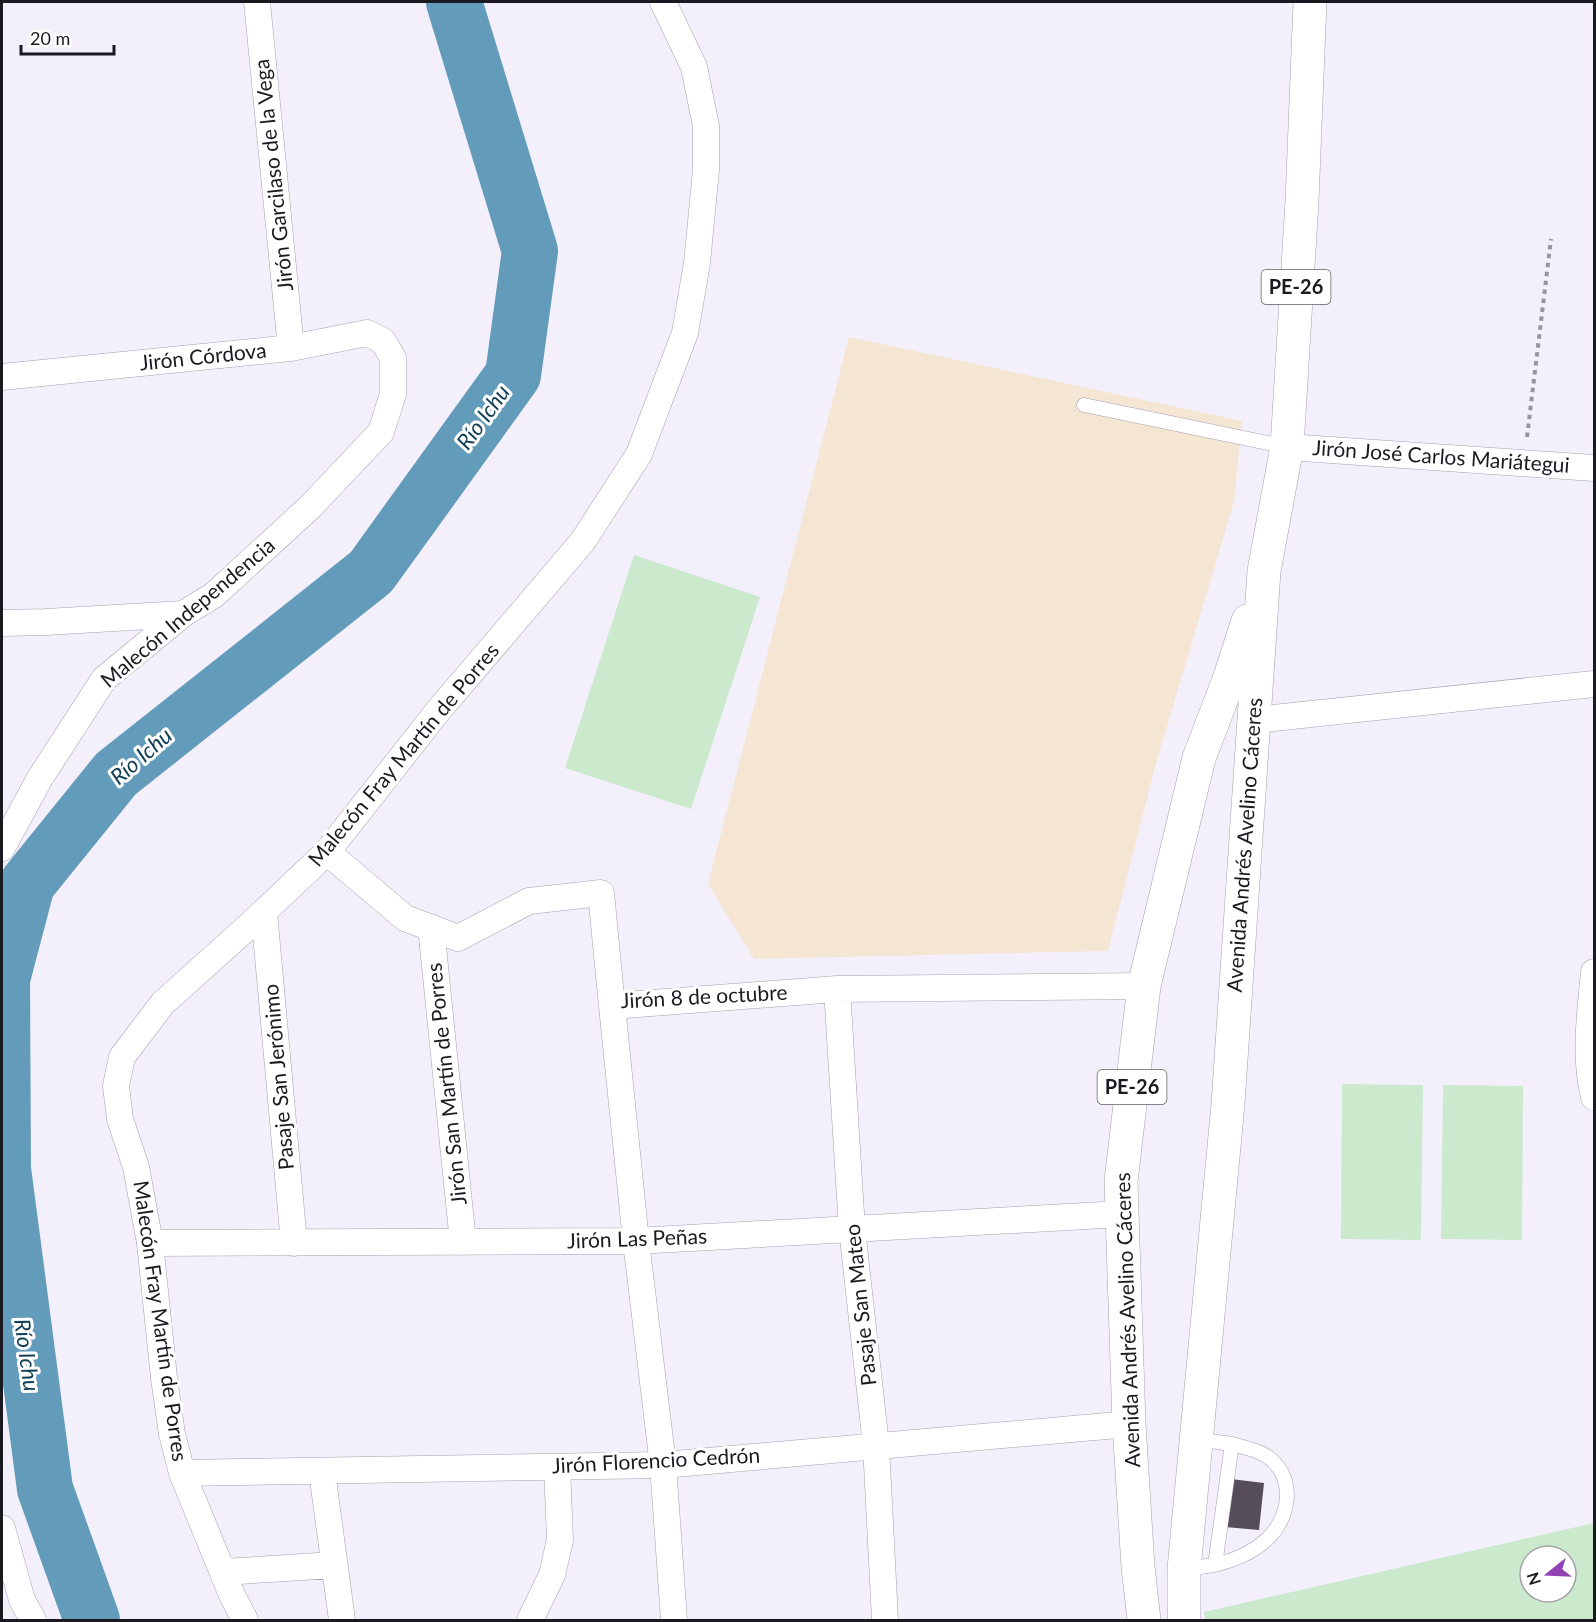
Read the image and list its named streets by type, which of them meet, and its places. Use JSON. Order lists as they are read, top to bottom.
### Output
{
  "streets": {
    "highway": ["PE-26", "Avenida Andrés Avelino Cáceres"],
    "street": [
      "Jirón Garcilaso de la Vega",
      "Jirón Córdova",
      "Jirón José Carlos Mariátegui",
      "Malecón Independencia",
      "Malecón Fray Martín de Porres",
      "Jirón 8 de octubre",
      "Pasaje San Jerónimo",
      "Jirón San Martín de Porres",
      "Jirón Las Peñas",
      "Pasaje San Mateo",
      "Jirón Florencio Cedrón"
    ]
  },
  "crossings": [
    ["Jirón Garcilaso de la Vega", "Jirón Córdova"],
    ["Jirón Córdova", "Malecón Independencia"],
    ["Jirón José Carlos Mariátegui", "Avenida Andrés Avelino Cáceres"],
    ["Malecón Fray Martín de Porres", "Jirón 8 de octubre"],
    ["Malecón Fray Martín de Porres", "Pasaje San Jerónimo"],
    ["Malecón Fray Martín de Porres", "Jirón Las Peñas"],
    ["Malecón Fray Martín de Porres", "Jirón Florencio Cedrón"],
    ["Avenida Andrés Avelino Cáceres", "Jirón 8 de octubre"],
    ["Avenida Andrés Avelino Cáceres", "Jirón Las Peñas"],
    ["Avenida Andrés Avelino Cáceres", "Jirón Florencio Cedrón"],
    ["Jirón 8 de octubre", "Jirón San Martín de Porres"],
    ["Jirón 8 de octubre", "Pasaje San Mateo"],
    ["Pasaje San Jerónimo", "Jirón Las Peñas"],
    ["Jirón San Martín de Porres", "Jirón Las Peñas"],
    ["Jirón Las Peñas", "Pasaje San Mateo"],
    ["Pasaje San Mateo", "Jirón Florencio Cedrón"]
  ],
  "water": ["Río Ichu"],
  "scale_bar": "20 m",
  "north": "left"
}
